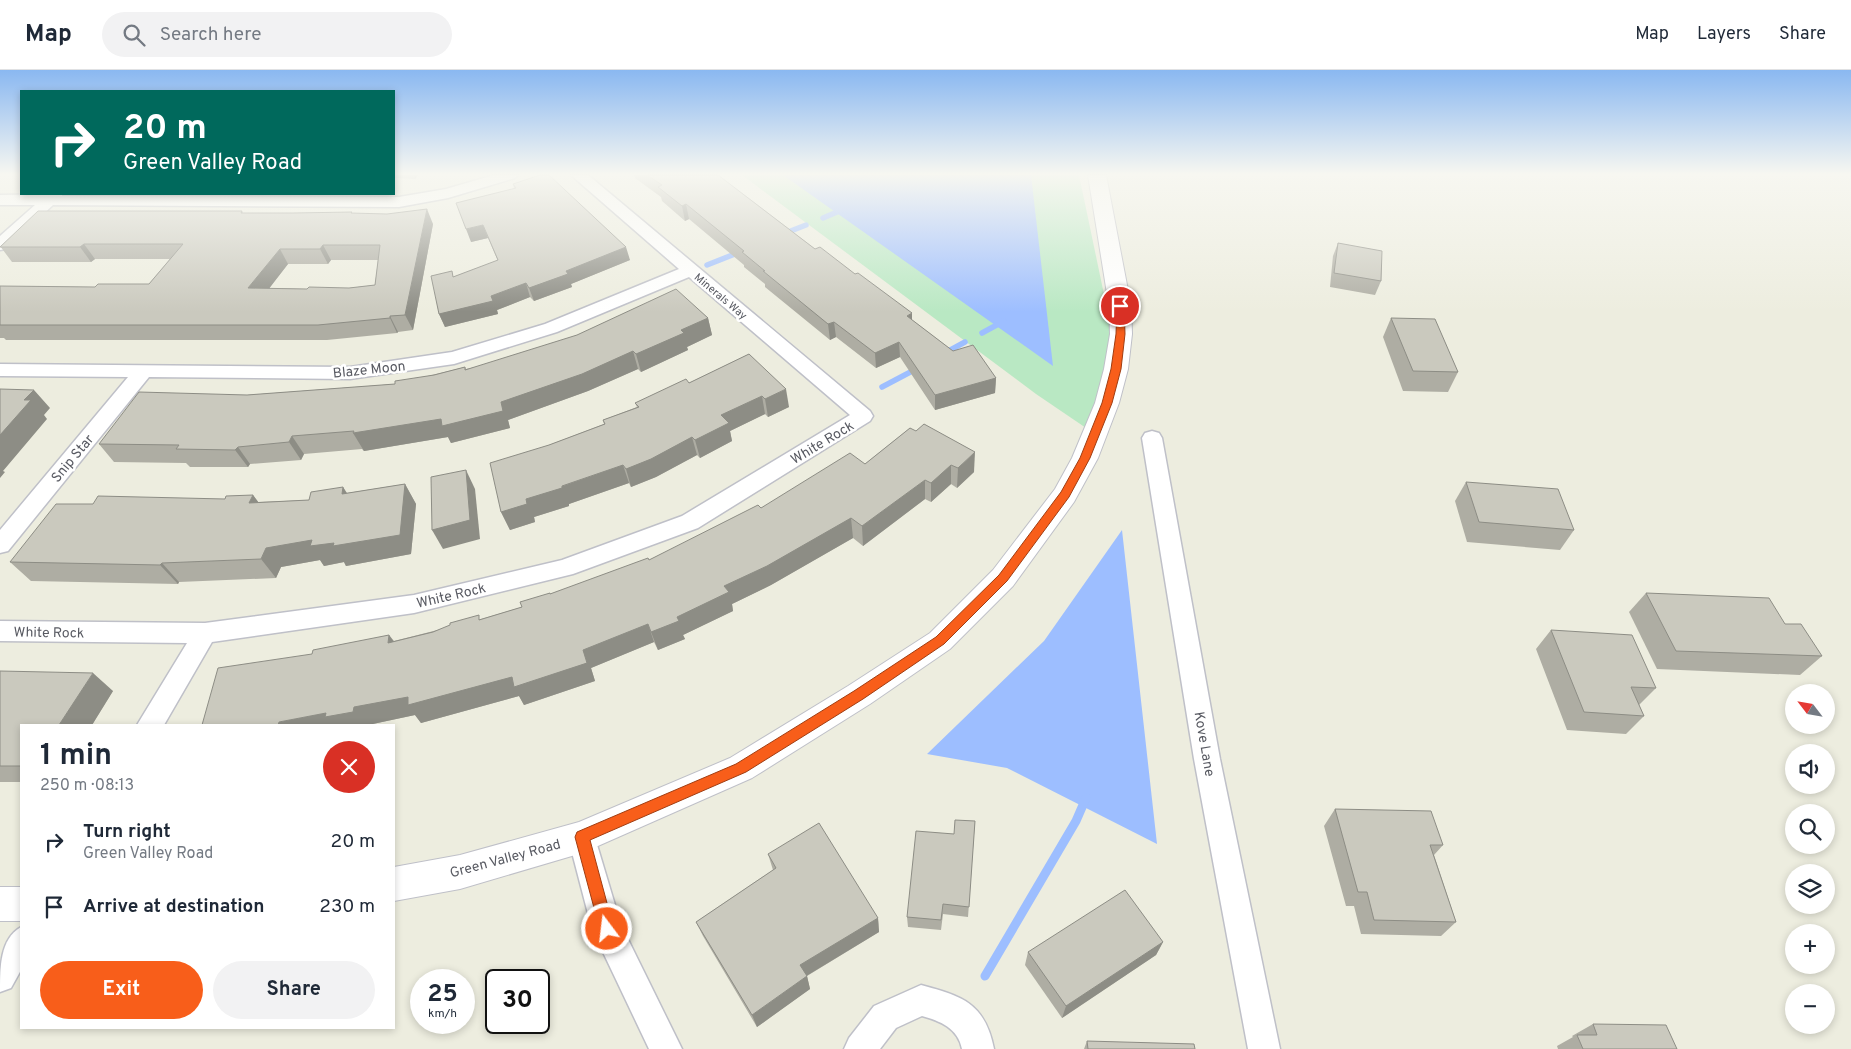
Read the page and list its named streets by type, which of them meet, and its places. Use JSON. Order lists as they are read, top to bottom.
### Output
{
  "streets": {
    "street": [
      "Minerals Way",
      "Blaze Moon",
      "White Rock",
      "Snip Star",
      "Kove Lane",
      "Green Valley Road"
    ]
  },
  "crossings": [
    ["Minerals Way", "Blaze Moon"],
    ["Minerals Way", "White Rock"],
    ["Blaze Moon", "Snip Star"]
  ],
  "north": "top left",
  "page": {
    "header": "Map",
    "search": "Search here",
    "nav": ["Map", "Layers", "Share"],
    "turn": ["20 m", "Green Valley Road"],
    "map_buttons": ["+", "−"],
    "heading": ["1 min", "250 m · 08:13"],
    "list": [
      {
        "name": "Turn right",
        "note": "Green Valley Road",
        "value": "20 m"
      },
      {
        "name": "Arrive at destination",
        "value": "230 m"
      }
    ],
    "buttons": ["Exit", "Share"],
    "speed": "25 km/h",
    "limit": "30"
  }
}
